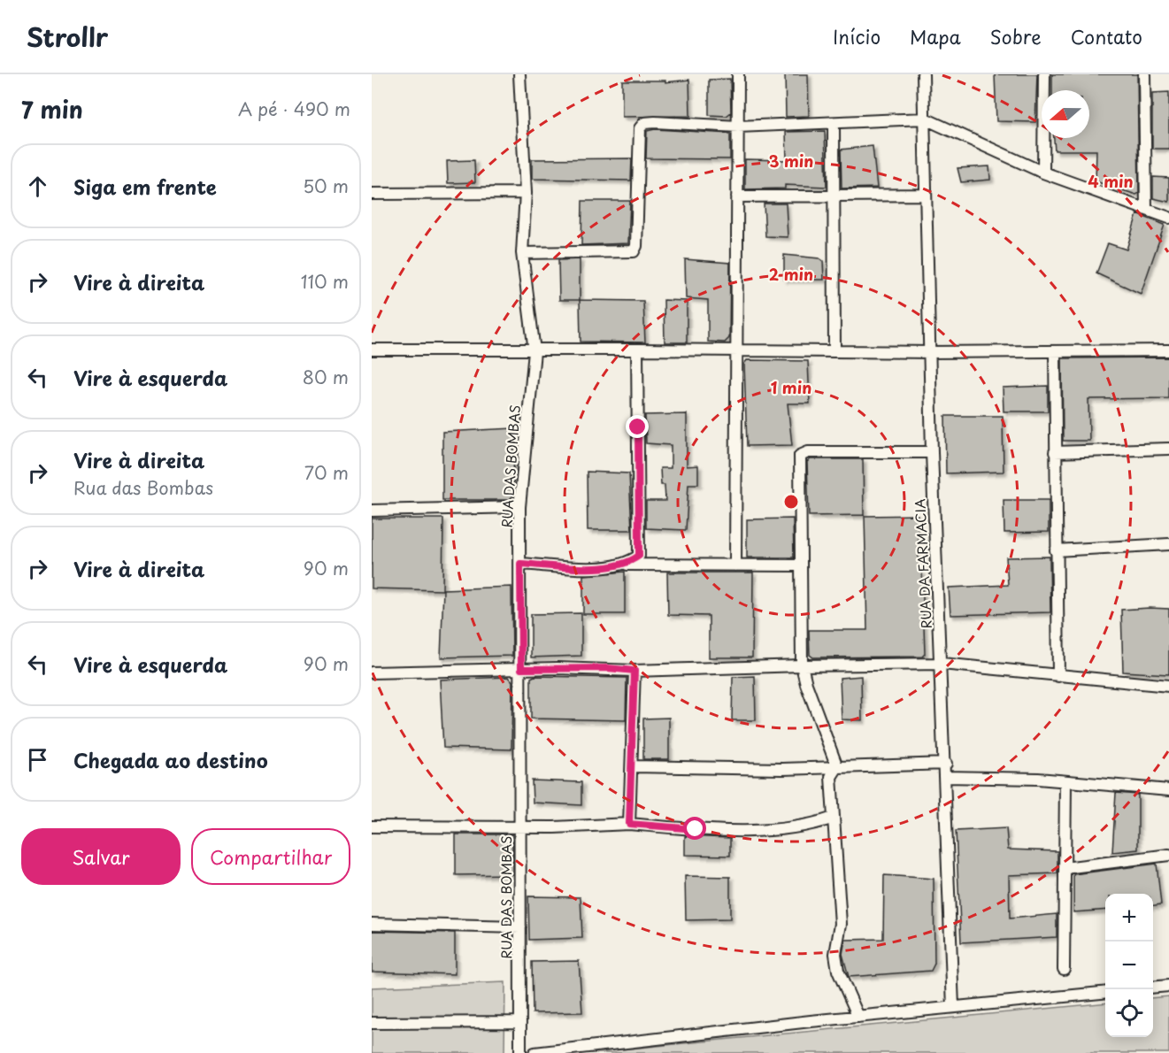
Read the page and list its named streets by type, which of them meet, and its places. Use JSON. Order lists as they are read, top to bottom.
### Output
{
  "streets": {
    "street": ["RUA DAS BOMBAS", "RUA DA FARMACIA"]
  },
  "north": "left",
  "page": {
    "header": "Strollr",
    "nav": [
      "Início",
      "Mapa",
      "Sobre",
      "Contato"
    ],
    "heading": ["7 min", "A pé · 490 m"],
    "list": [
      ["Siga em frente", "50 m"],
      ["Vire à direita", "110 m"],
      ["Vire à esquerda", "80 m"],
      ["Vire à direita", "Rua das Bombas", "70 m"],
      ["Vire à direita", "90 m"],
      ["Vire à esquerda", "90 m"],
      "Chegada ao destino"
    ],
    "buttons": ["Salvar", "Compartilhar"],
    "map_buttons": ["+", "−"]
  },
  "rings": [
    "3 min",
    "4 min",
    "2 min",
    "1 min"
  ]
}
